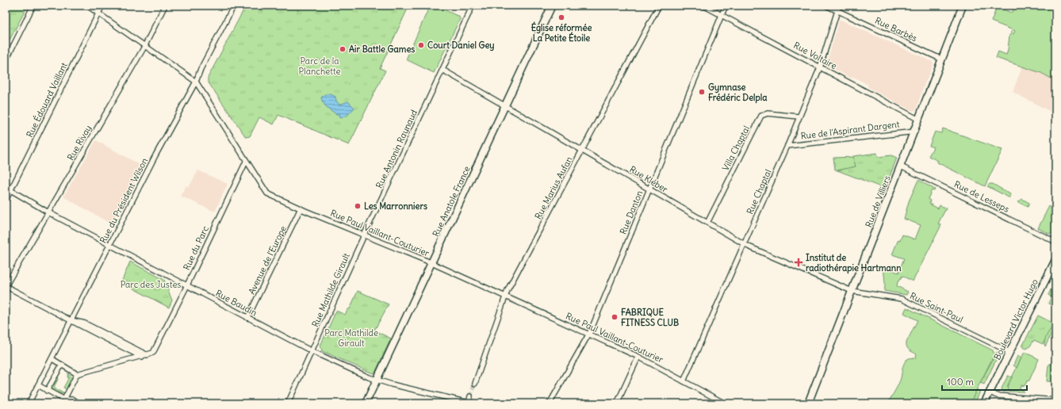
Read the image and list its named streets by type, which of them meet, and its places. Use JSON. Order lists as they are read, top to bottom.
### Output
{
  "streets": {
    "street": [
      "Rue Barbès",
      "Rue Voltaire",
      "Rue Édouard Vaillant",
      "Rue de l'Aspirant Dargent",
      "Rue Rivay",
      "Villa Chaptal",
      "Rue Antonin Raynaud",
      "Rue Kléber",
      "Rue Marius Aufan",
      "Rue Chaptal",
      "Rue de Lesseps",
      "Rue du Président Wilson",
      "Rue Anatole France",
      "Rue de Villiers",
      "Rue Danton",
      "Rue Paul Vaillant-Couturier",
      "Rue du Parc",
      "Avenue de l'Europe",
      "Rue Mathilde Girault",
      "Rue Baudin",
      "Rue Saint-Paul",
      "Boulevard Victor Hugo"
    ]
  },
  "crossings": [
    ["Rue Barbès", "Rue Chaptal"],
    ["Rue Barbès", "Rue de Villiers"],
    ["Rue Voltaire", "Rue Chaptal"],
    ["Rue Voltaire", "Rue de Villiers"],
    ["Rue Voltaire", "Rue Danton"],
    ["Rue Édouard Vaillant", "Rue Paul Vaillant-Couturier"],
    ["Rue Édouard Vaillant", "Rue Baudin"],
    ["Rue de l'Aspirant Dargent", "Rue Chaptal"],
    ["Rue de l'Aspirant Dargent", "Rue de Villiers"],
    ["Rue Rivay", "Rue Paul Vaillant-Couturier"],
    ["Rue Rivay", "Rue Baudin"],
    ["Villa Chaptal", "Rue Kléber"],
    ["Villa Chaptal", "Rue Chaptal"],
    ["Rue Antonin Raynaud", "Rue Kléber"],
    ["Rue Antonin Raynaud", "Rue Paul Vaillant-Couturier"],
    ["Rue Antonin Raynaud", "Rue Mathilde Girault"],
    ["Rue Kléber", "Rue Marius Aufan"],
    ["Rue Kléber", "Rue Chaptal"],
    ["Rue Kléber", "Rue Anatole France"],
    ["Rue Kléber", "Rue de Villiers"],
    ["Rue Kléber", "Rue Danton"],
    ["Rue Kléber", "Rue Saint-Paul"],
    ["Rue Marius Aufan", "Rue Paul Vaillant-Couturier"],
    ["Rue Chaptal", "Rue Paul Vaillant-Couturier"],
    ["Rue de Lesseps", "Rue de Villiers"],
    ["Rue du Président Wilson", "Rue Paul Vaillant-Couturier"],
    ["Rue du Président Wilson", "Rue Baudin"],
    ["Rue Anatole France", "Rue Paul Vaillant-Couturier"],
    ["Rue Anatole France", "Rue Baudin"],
    ["Rue de Villiers", "Rue Saint-Paul"],
    ["Rue Danton", "Rue Paul Vaillant-Couturier"],
    ["Rue Paul Vaillant-Couturier", "Rue du Parc"],
    ["Rue Paul Vaillant-Couturier", "Avenue de l'Europe"],
    ["Rue Paul Vaillant-Couturier", "Rue Mathilde Girault"],
    ["Rue du Parc", "Rue Baudin"],
    ["Avenue de l'Europe", "Rue Baudin"],
    ["Rue Mathilde Girault", "Rue Baudin"],
    ["Rue Saint-Paul", "Boulevard Victor Hugo"]
  ],
  "parks": ["Parc de la Planchette", "Parc des Justes", "Parc Mathilde Girault"],
  "places": {
    "other": [
      "Église réformée La Petite Étoile",
      "Court Daniel Gey",
      "Air Battle Games",
      "Gymnase Frédéric Delpla",
      "Les Marronniers",
      "FABRIQUE FITNESS CLUB"
    ],
    "health": ["Institut de radiothérapie Hartmann"]
  },
  "scale_bar": "100 m"
}
